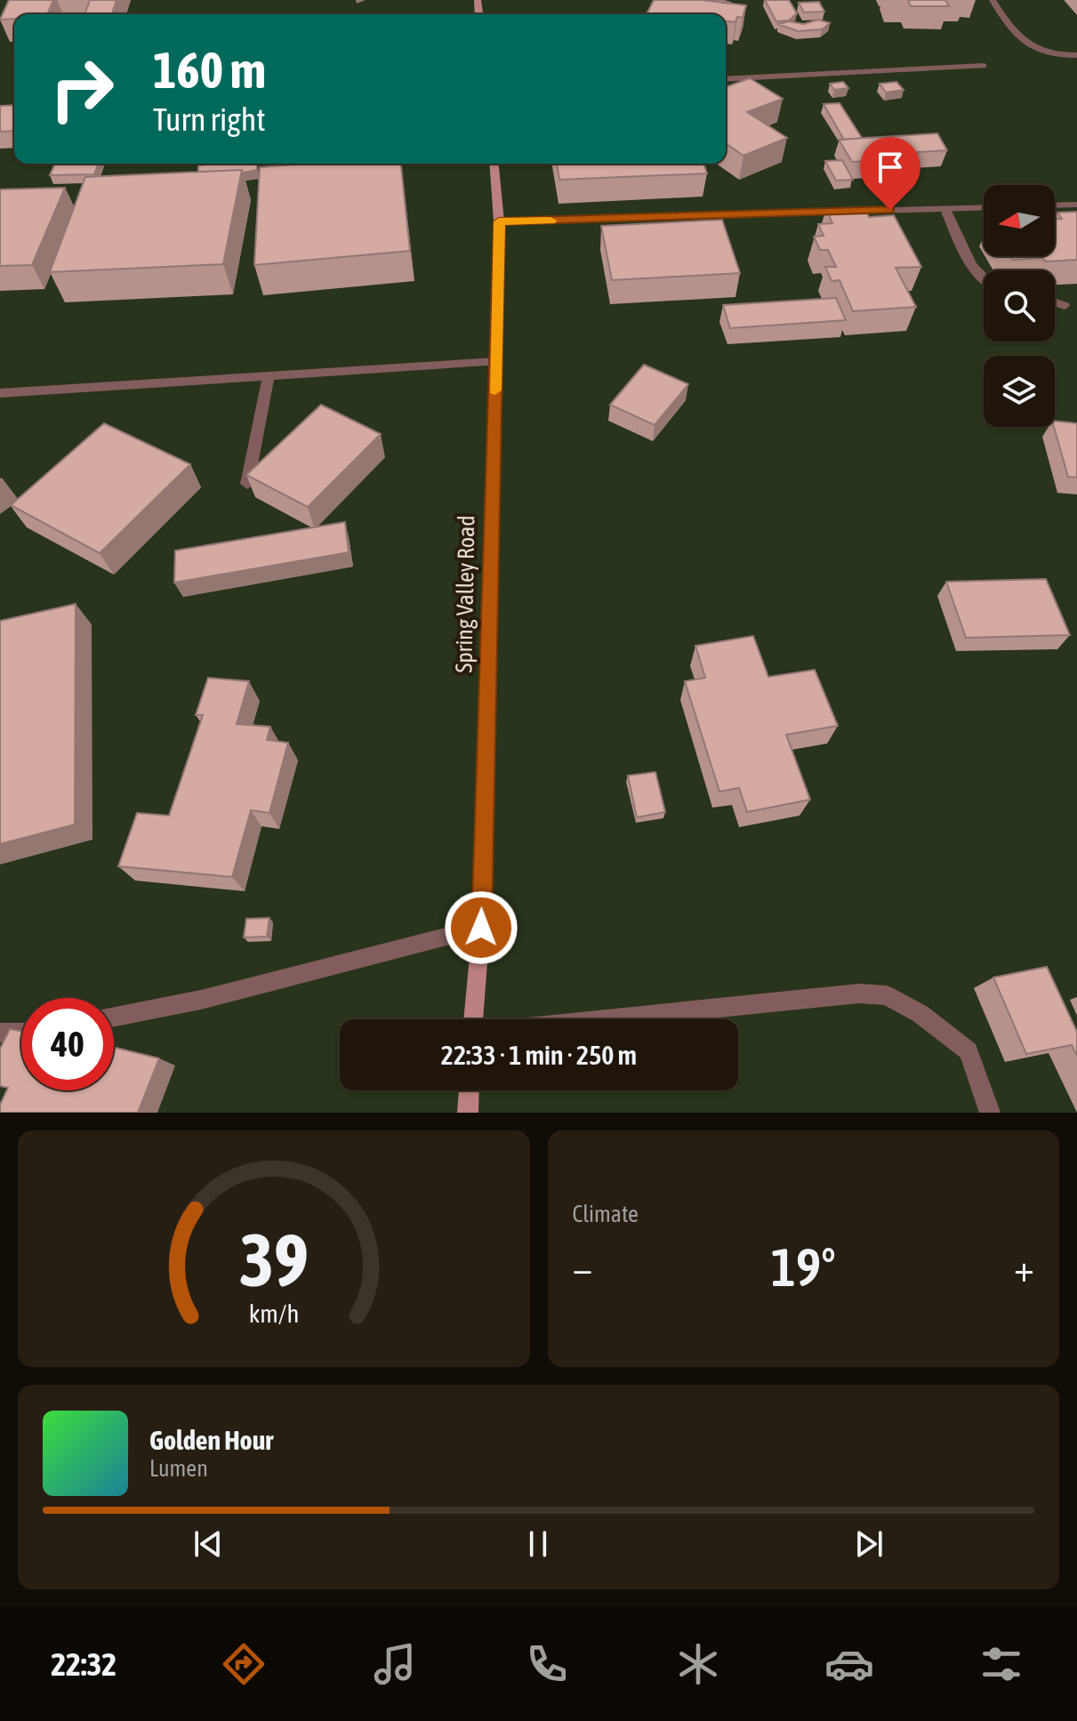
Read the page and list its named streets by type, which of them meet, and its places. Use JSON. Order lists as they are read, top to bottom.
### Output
{
  "streets": {
    "street": ["Spring Valley Road"]
  },
  "north": "left",
  "page": {
    "turn": ["160 m", "Turn right"],
    "limit": "40",
    "trip": "22:33 · 1 min · 250 m",
    "tile": "Climate",
    "heat": ["−", "19°", "+"],
    "song": ["Golden Hour", "Lumen"],
    "tabs": "22:32",
    "gauge": ["39", "km/h"]
  }
}
